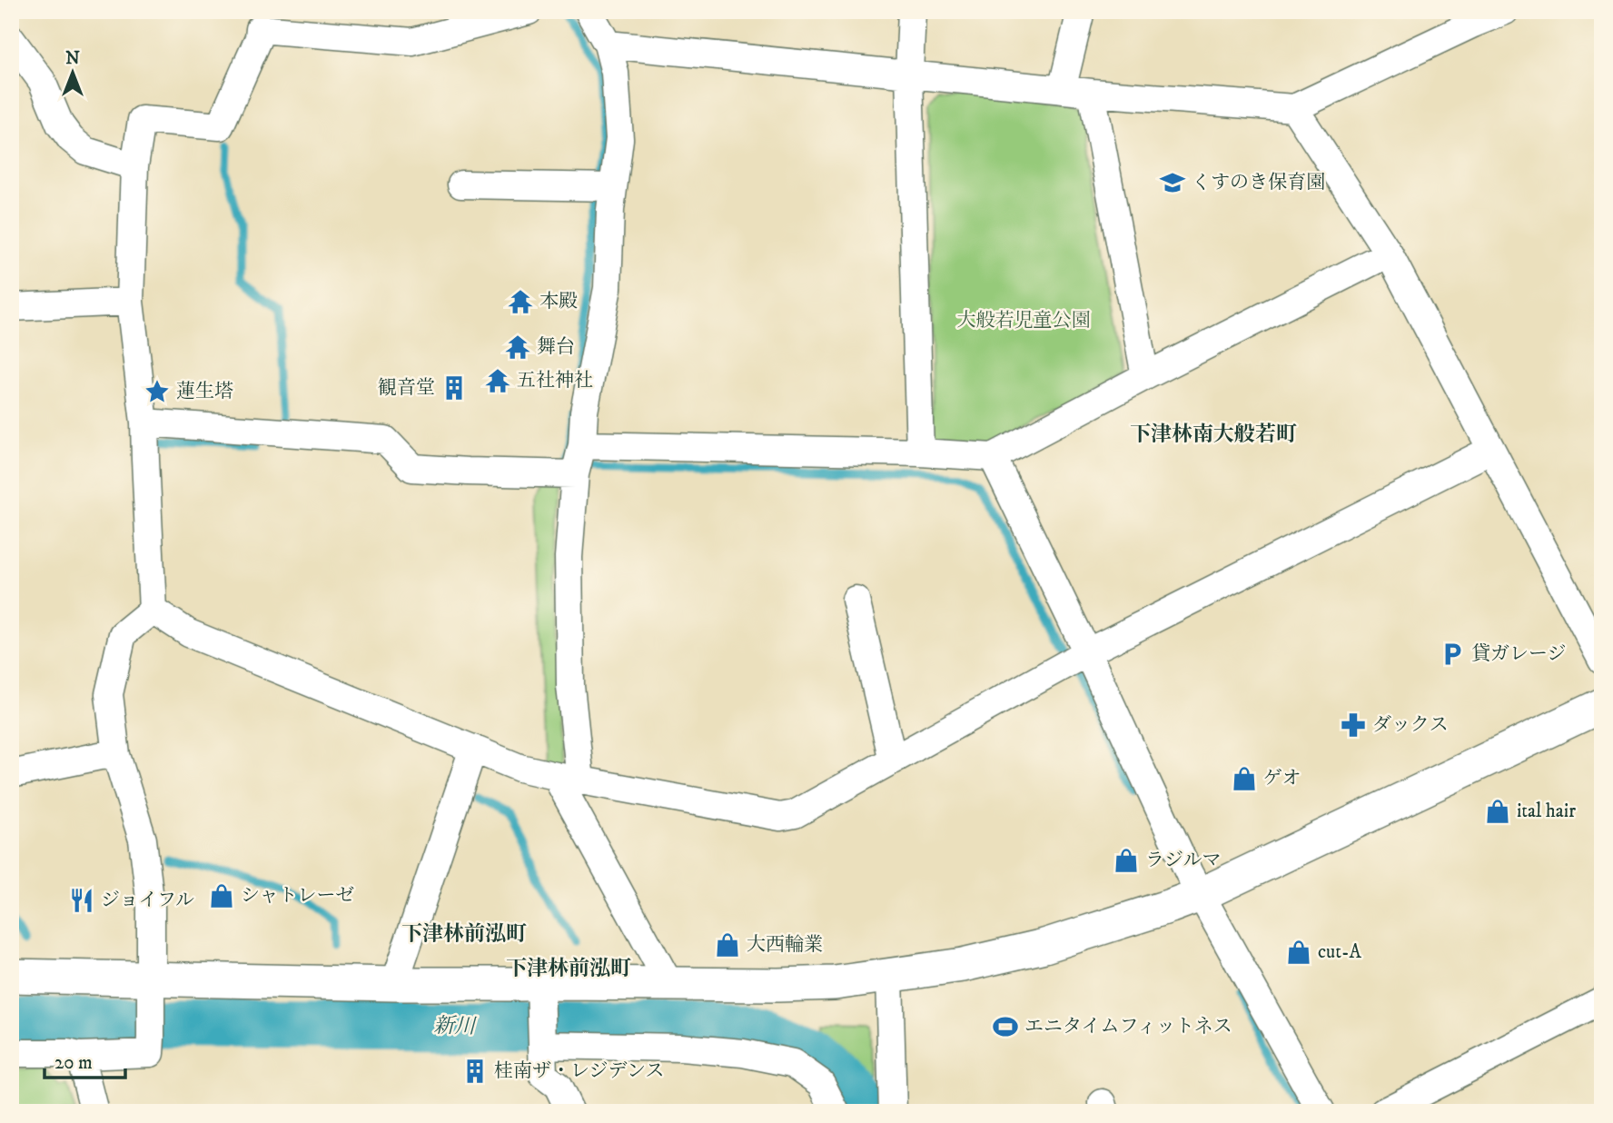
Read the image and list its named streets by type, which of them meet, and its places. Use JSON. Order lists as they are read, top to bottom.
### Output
{
  "districts": ["下津林南大般若町", "下津林前泓町", "下津林前泓町"],
  "water": ["新川"],
  "parks": ["大般若児童公園"],
  "places": {
    "school or university": ["くすのき保育園"],
    "temple": ["本殿", "舞台", "五社神社"],
    "building": ["観音堂", "桂南ザ・レジデンス"],
    "place": ["蓮生塔"],
    "parking": ["貸ガレージ"],
    "pharmacy": ["ダックス"],
    "shop": [
      "ゲオ",
      "ital hair",
      "ラジルマ",
      "シャトレーゼ",
      "大西輪業",
      "cut-A"
    ],
    "restaurant": ["ジョイフル"],
    "sports": ["エニタイムフィットネス"]
  },
  "scale_bar": "20 m",
  "north": "top"
}
